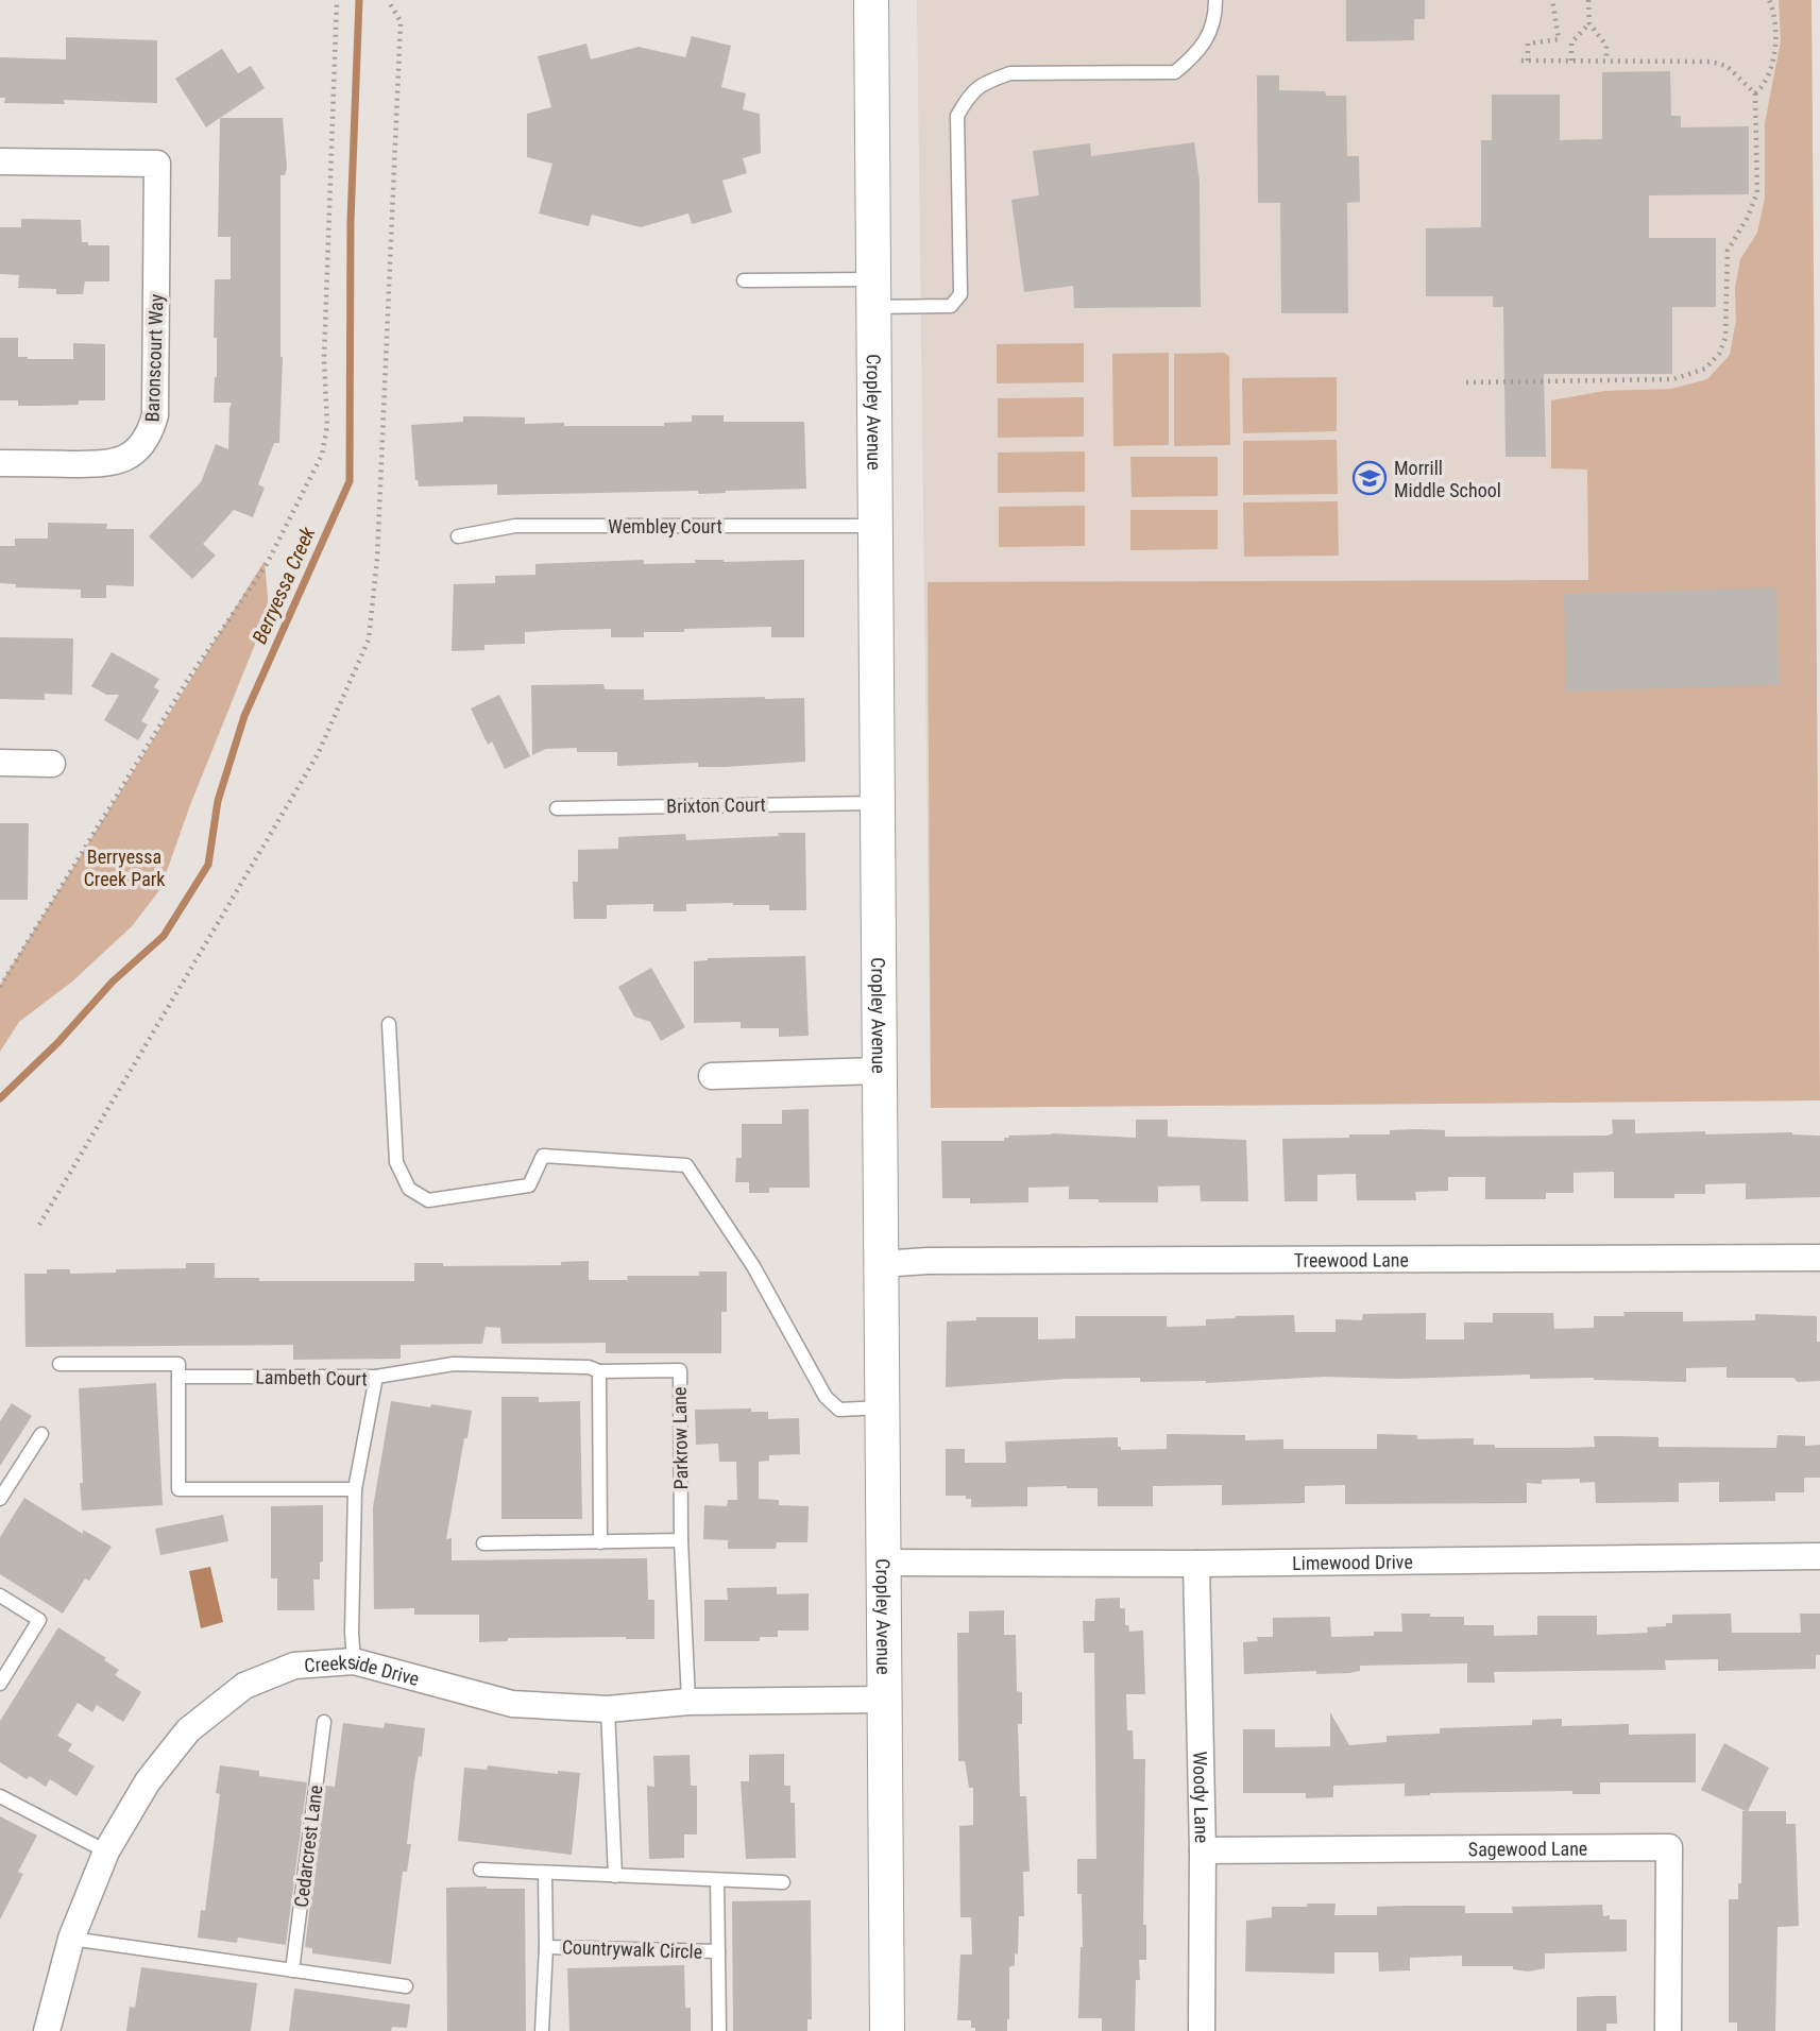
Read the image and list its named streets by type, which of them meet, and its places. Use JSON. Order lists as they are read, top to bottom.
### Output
{
  "streets": {
    "street": [
      "Baronscourt Way",
      "Cropley Avenue",
      "Treewood Lane",
      "Limewood Drive",
      "Creekside Drive",
      "Woody Lane",
      "Sagewood Lane"
    ],
    "lane": [
      "Wembley Court",
      "Brixton Court",
      "Lambeth Court",
      "Parkrow Lane",
      "Cedarcrest Lane",
      "Countrywalk Circle"
    ]
  },
  "crossings": [
    ["Cropley Avenue", "Wembley Court"],
    ["Cropley Avenue", "Brixton Court"],
    ["Cropley Avenue", "Treewood Lane"],
    ["Cropley Avenue", "Limewood Drive"],
    ["Cropley Avenue", "Creekside Drive"],
    ["Lambeth Court", "Parkrow Lane"],
    ["Lambeth Court", "Creekside Drive"],
    ["Parkrow Lane", "Creekside Drive"],
    ["Limewood Drive", "Woody Lane"],
    ["Woody Lane", "Sagewood Lane"]
  ],
  "water": ["Berryessa Creek"],
  "parks": ["Berryessa Creek Park"],
  "places": {
    "school or university": ["Morrill Middle School"]
  }
}
